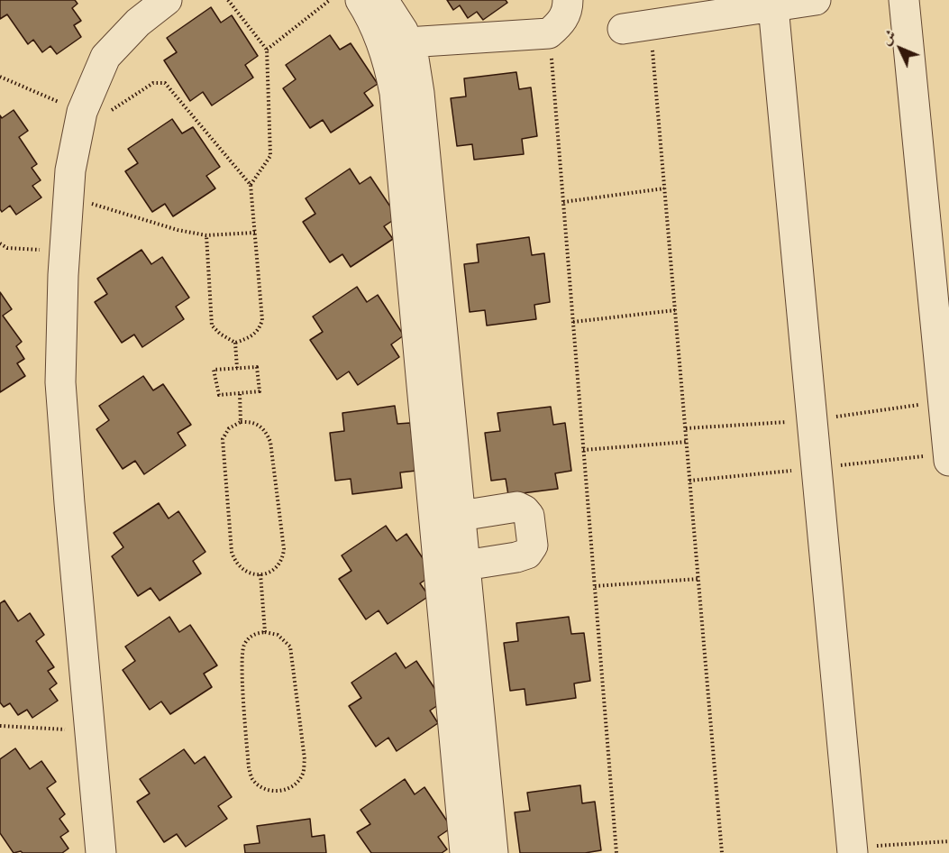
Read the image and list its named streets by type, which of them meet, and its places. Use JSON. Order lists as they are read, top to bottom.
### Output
{
  "north": "top left"
}
